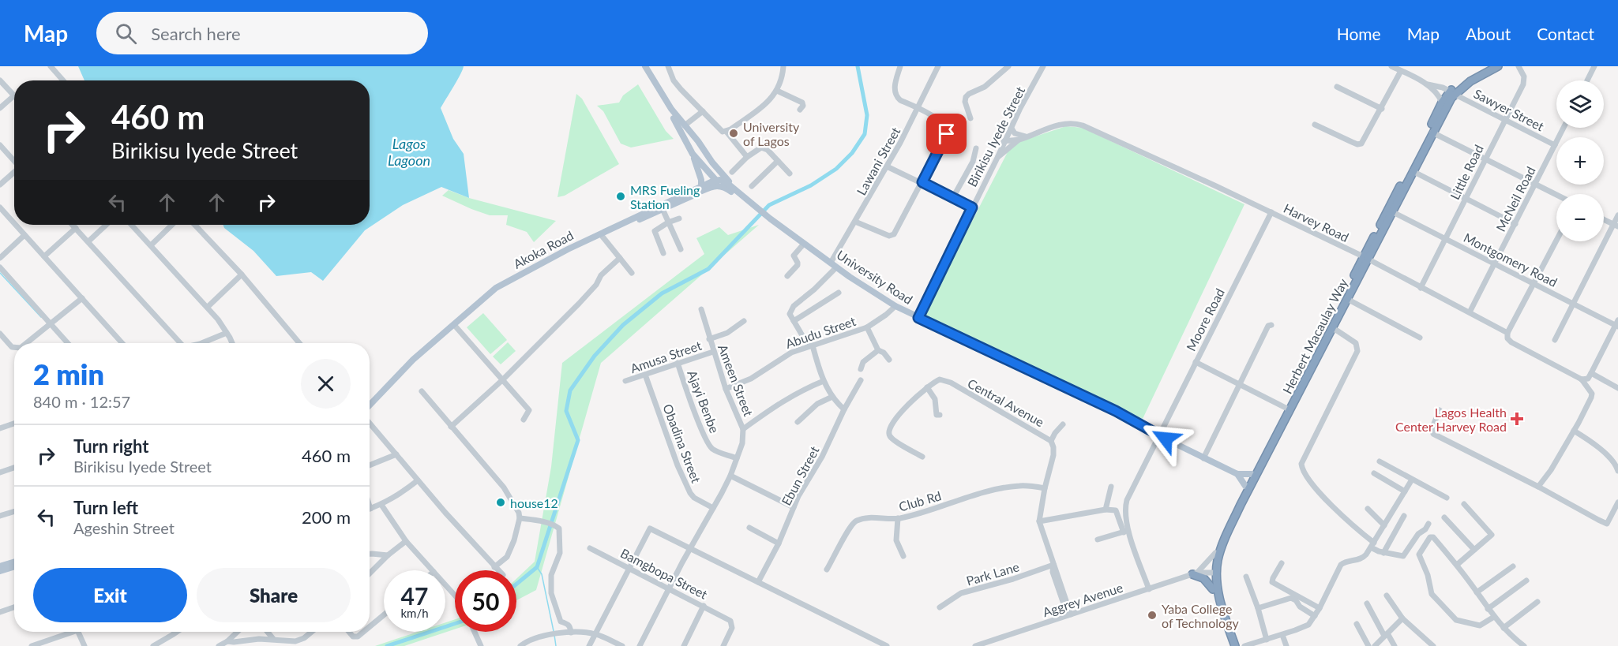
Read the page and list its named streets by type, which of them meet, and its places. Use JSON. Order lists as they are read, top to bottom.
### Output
{
  "streets": {
    "highway": ["Herbert Macaulay Way"],
    "main road": ["Akoka Road", "University Road"],
    "street": [
      "Sawyer Street",
      "Birikisu Iyede Street",
      "Lawani Street",
      "Little Road",
      "McNeil Road",
      "Harvey Road",
      "Montgomery Road",
      "Moore Road",
      "Abudu Street",
      "Amusa Street",
      "Ameen Street",
      "Ajayi Benbe",
      "Central Avenue",
      "Obadina Street",
      "Ebun Street",
      "Club Rd",
      "Bamgbopa Street",
      "Park Lane",
      "Aggrey Avenue"
    ]
  },
  "crossings": [
    ["Sawyer Street", "Little Road"],
    ["Sawyer Street", "McNeil Road"],
    ["Sawyer Street", "Herbert Macaulay Way"],
    ["Birikisu Iyede Street", "University Road"],
    ["Lawani Street", "University Road"],
    ["Little Road", "Harvey Road"],
    ["Little Road", "Montgomery Road"],
    ["McNeil Road", "Harvey Road"],
    ["McNeil Road", "Montgomery Road"],
    ["Harvey Road", "Moore Road"],
    ["Harvey Road", "Herbert Macaulay Way"],
    ["Montgomery Road", "Herbert Macaulay Way"],
    ["University Road", "Moore Road"],
    ["University Road", "Abudu Street"],
    ["Abudu Street", "Ameen Street"],
    ["Amusa Street", "Ameen Street"],
    ["Amusa Street", "Ajayi Benbe"],
    ["Amusa Street", "Obadina Street"],
    ["Ameen Street", "Ajayi Benbe"],
    ["Ameen Street", "Obadina Street"],
    ["Ameen Street", "Bamgbopa Street"],
    ["Central Avenue", "Club Rd"],
    ["Central Avenue", "Park Lane"],
    ["Central Avenue", "Aggrey Avenue"]
  ],
  "water": ["Lagos Lagoon"],
  "places": {
    "other": [
      "University of Lagos",
      "MRS Fueling Station",
      "house12",
      "Yaba College of Technology"
    ],
    "health": ["Lagos Health Center Harvey Road"]
  },
  "page": {
    "header": "Map",
    "search": "Search here",
    "nav": [
      "Home",
      "Map",
      "About",
      "Contact"
    ],
    "map_buttons": ["+", "−"],
    "turn": ["460 m", "Birikisu Iyede Street"],
    "heading": ["2 min", "840 m · 12:57"],
    "list": [
      {
        "name": "Turn right",
        "note": "Birikisu Iyede Street",
        "value": "460 m"
      },
      {
        "name": "Turn left",
        "note": "Ageshin Street",
        "value": "200 m"
      }
    ],
    "buttons": ["Exit", "Share"],
    "speed": "47 km/h",
    "limit": "50"
  }
}
